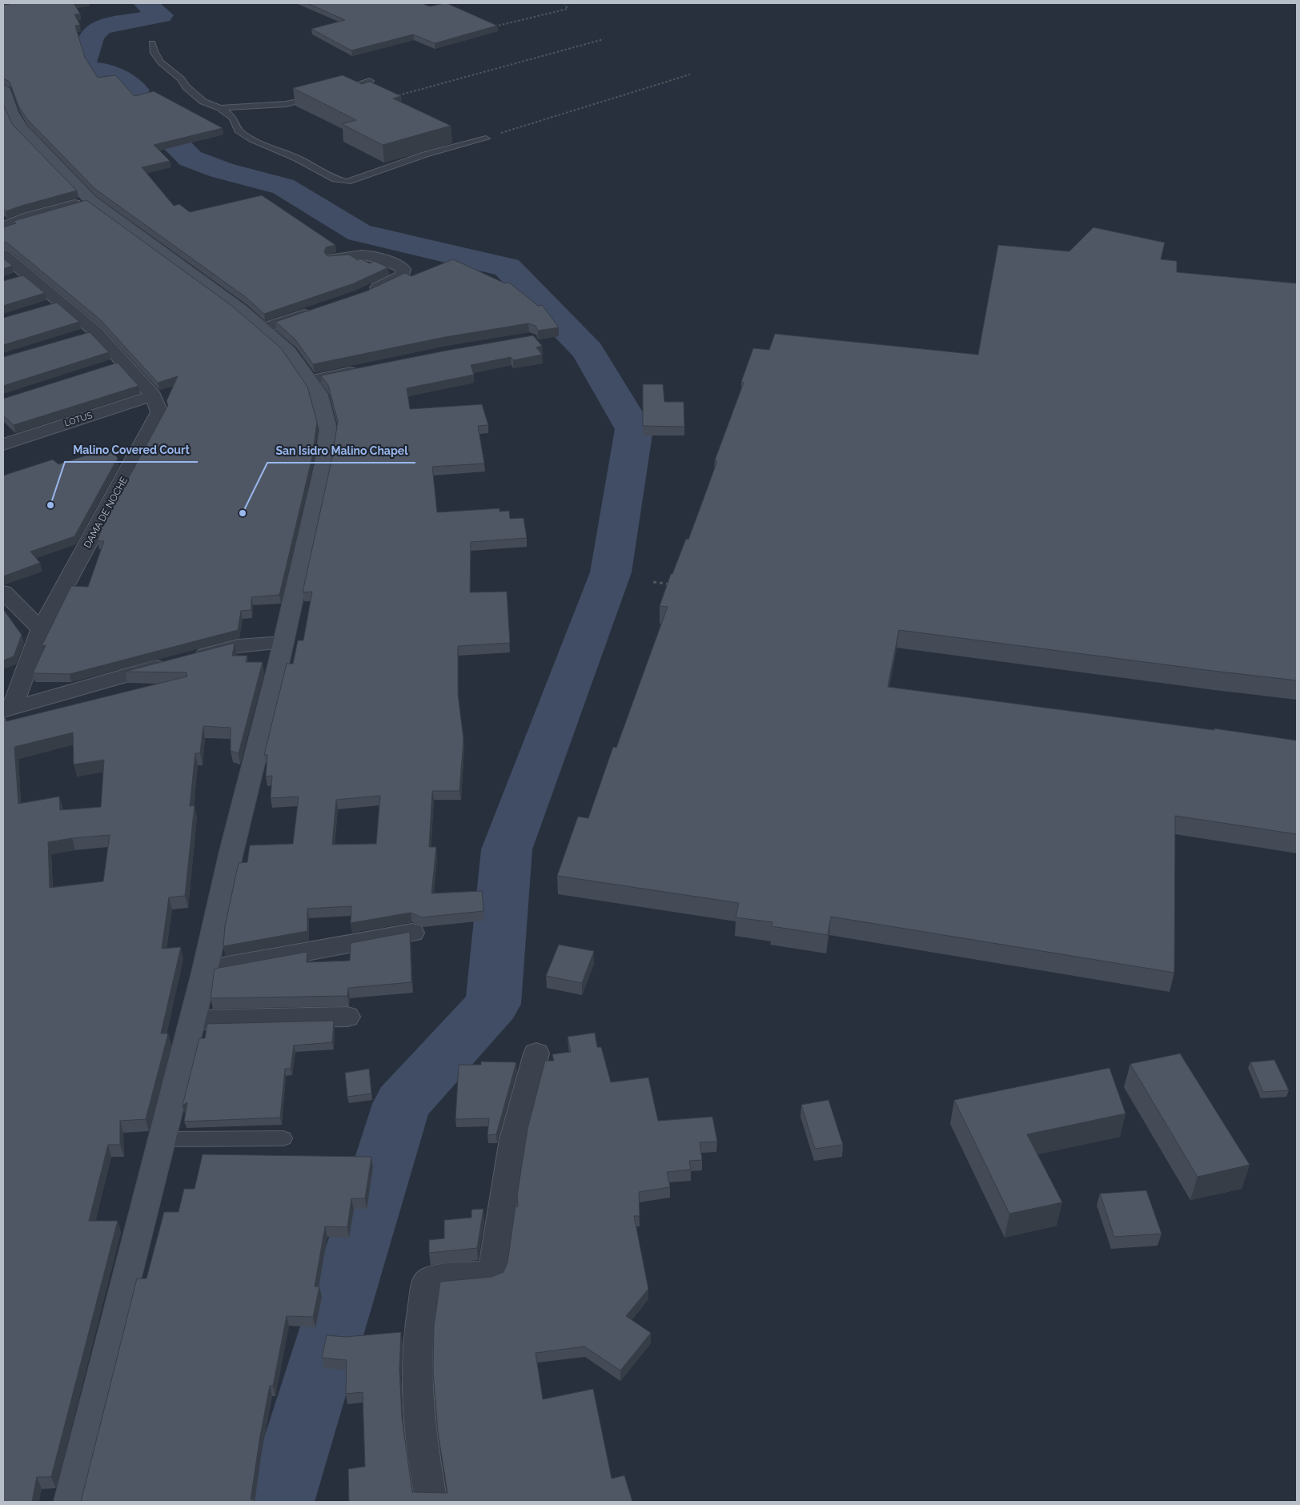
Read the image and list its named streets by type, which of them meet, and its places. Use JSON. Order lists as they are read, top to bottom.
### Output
{
  "streets": {
    "street": ["LOTUS", "DAMA DE NOCHE"]
  },
  "crossings": [
    ["LOTUS", "DAMA DE NOCHE"]
  ],
  "places": ["Malino Covered Court", "San Isidro Malino Chapel"]
}
